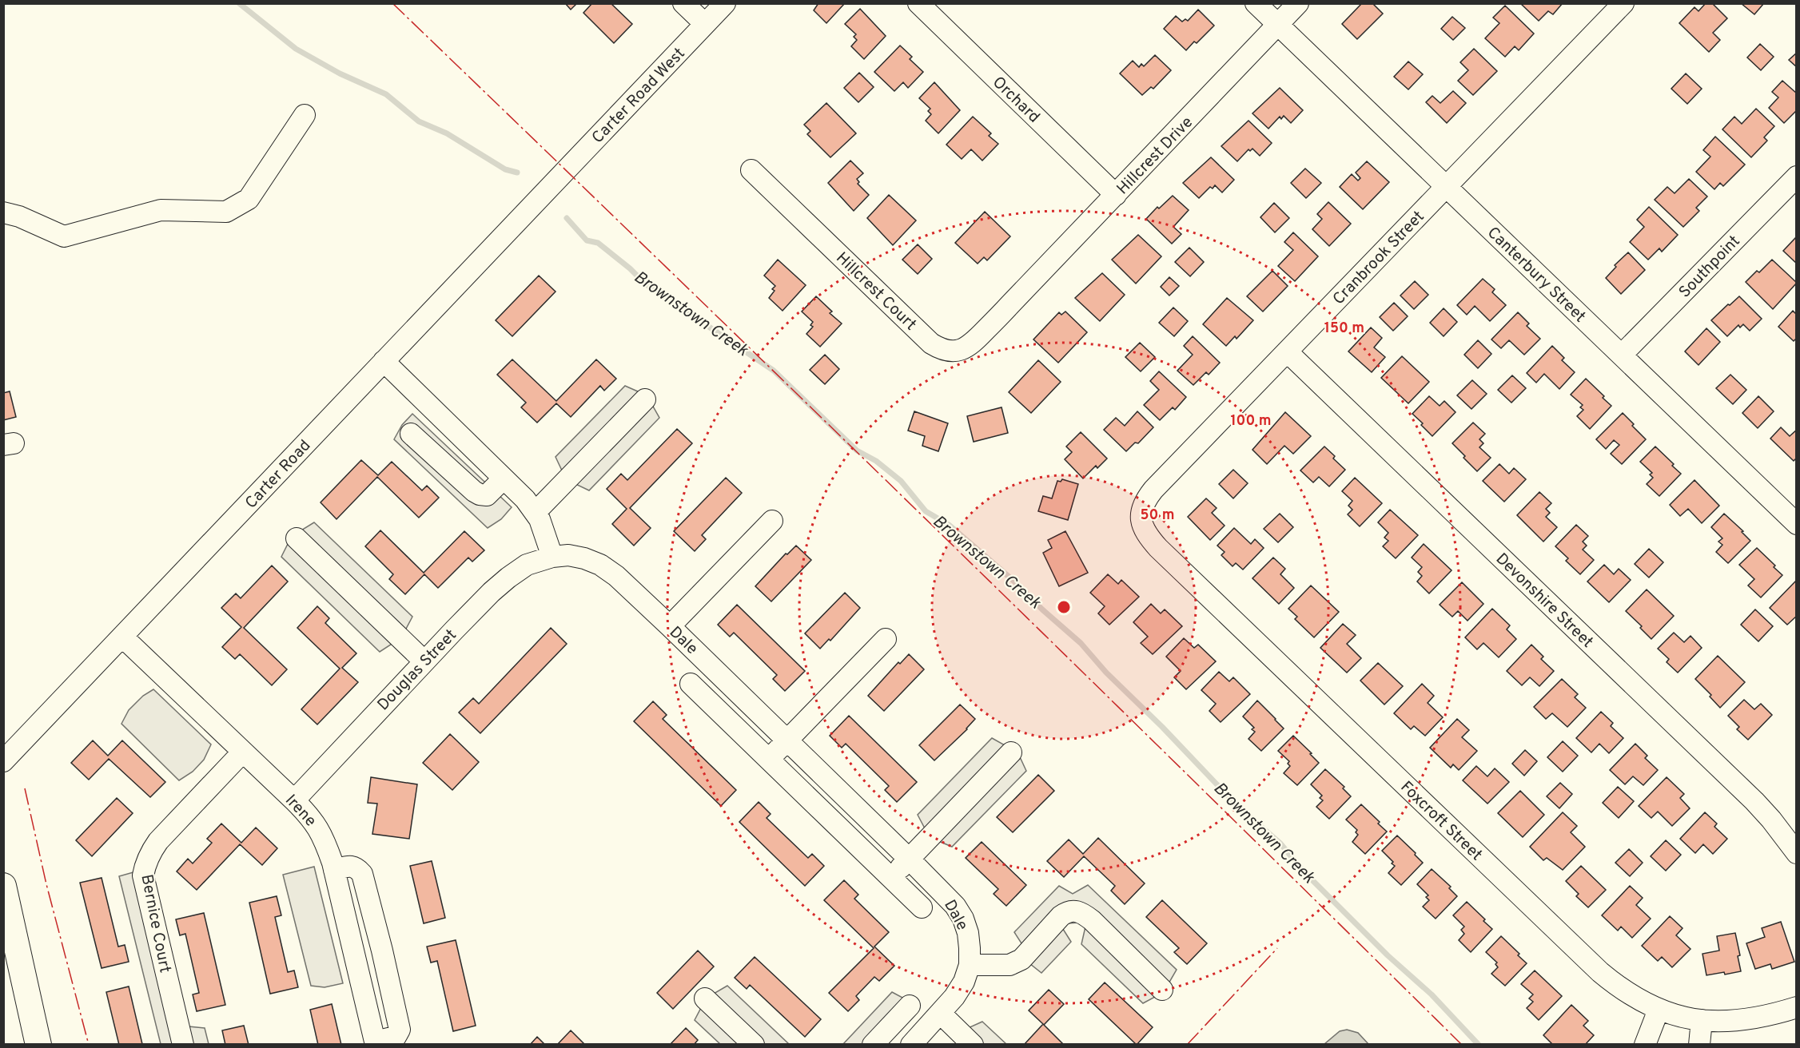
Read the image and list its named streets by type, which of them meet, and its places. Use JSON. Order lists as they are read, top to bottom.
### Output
{
  "streets": {
    "street": [
      "Carter Road West",
      "Orchard",
      "Hillcrest Drive",
      "Cranbrook Street",
      "Southpoint",
      "Canterbury Street",
      "Hillcrest Court",
      "Carter Road",
      "Devonshire Street",
      "Dale",
      "Douglas Street",
      "Irene",
      "Foxcroft Street",
      "Bernice Court"
    ]
  },
  "crossings": [
    ["Carter Road West", "Carter Road"],
    ["Orchard", "Hillcrest Drive"],
    ["Hillcrest Drive", "Canterbury Street"],
    ["Hillcrest Drive", "Hillcrest Court"],
    ["Cranbrook Street", "Canterbury Street"],
    ["Cranbrook Street", "Devonshire Street"],
    ["Cranbrook Street", "Foxcroft Street"],
    ["Southpoint", "Canterbury Street"],
    ["Carter Road", "Irene"],
    ["Dale", "Douglas Street"],
    ["Douglas Street", "Irene"],
    ["Irene", "Bernice Court"]
  ],
  "water": ["Brownstown Creek"],
  "rings": ["150 m", "100 m", "50 m"]
}
